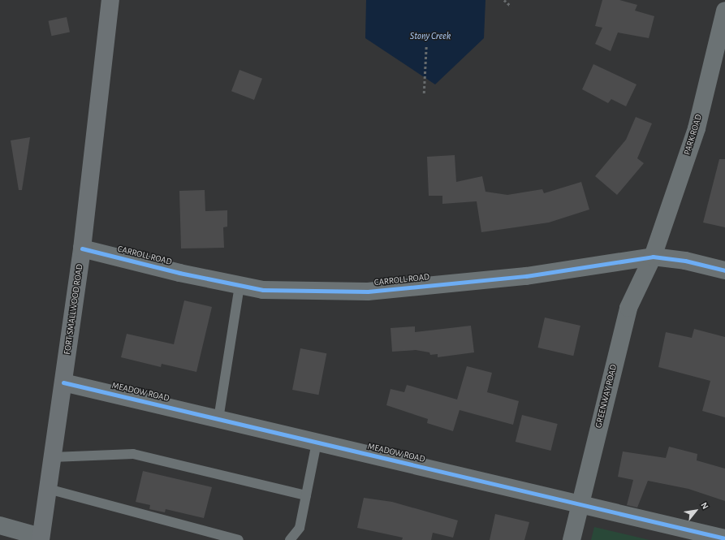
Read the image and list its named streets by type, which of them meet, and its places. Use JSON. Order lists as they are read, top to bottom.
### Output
{
  "streets": {
    "main road": ["FORT SMALLWOOD ROAD"],
    "street": [
      "PARK ROAD",
      "CARROLL ROAD",
      "MEADOW ROAD",
      "GREENWAY ROAD"
    ]
  },
  "crossings": [
    ["PARK ROAD", "CARROLL ROAD"],
    ["PARK ROAD", "GREENWAY ROAD"],
    ["CARROLL ROAD", "FORT SMALLWOOD ROAD"],
    ["CARROLL ROAD", "GREENWAY ROAD"],
    ["FORT SMALLWOOD ROAD", "MEADOW ROAD"],
    ["MEADOW ROAD", "GREENWAY ROAD"]
  ],
  "water": ["Stony Creek"],
  "north": "top right"
}
